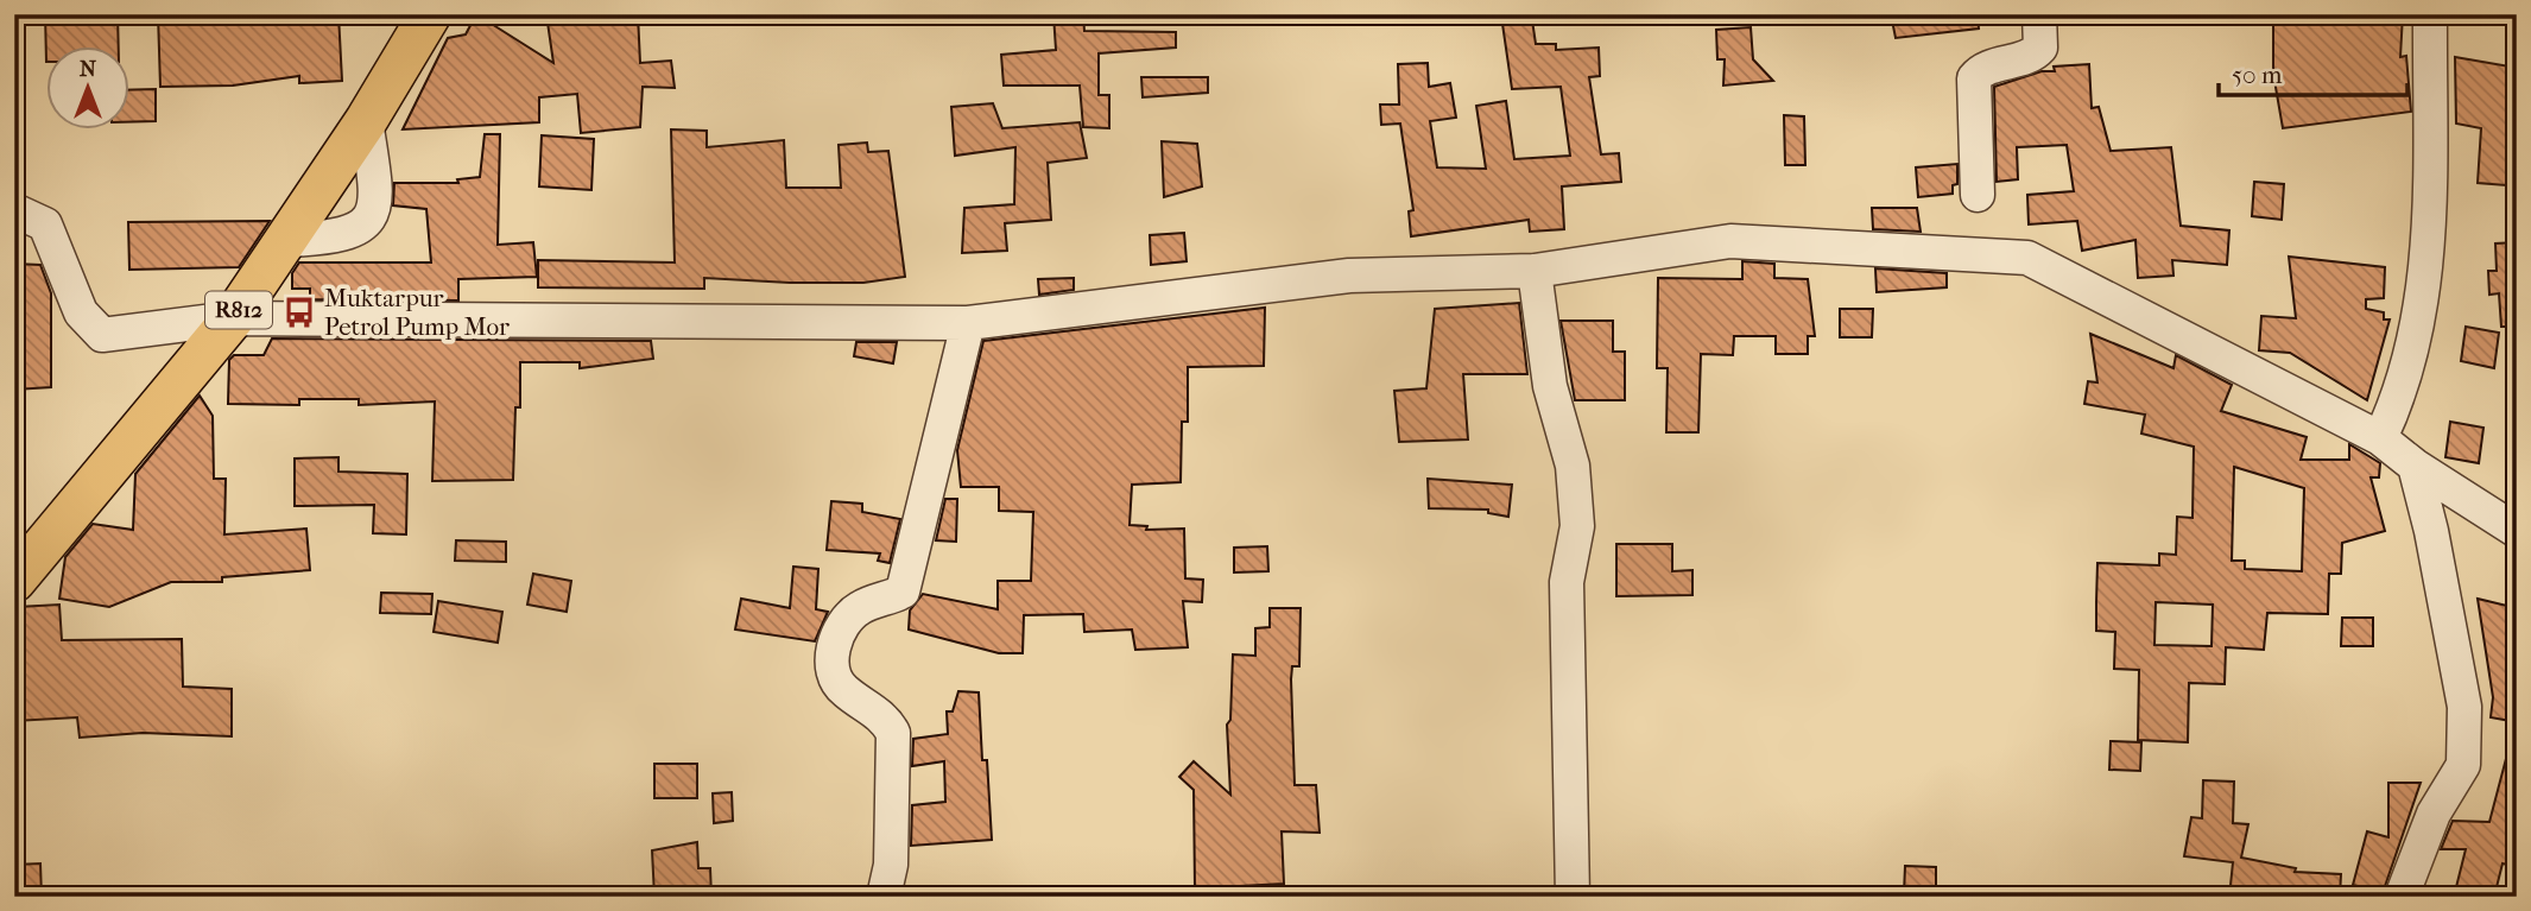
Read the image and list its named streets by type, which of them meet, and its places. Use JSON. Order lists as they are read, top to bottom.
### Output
{
  "streets": {
    "main road": ["R812"]
  },
  "places": {
    "bus stop": ["Muktarpur Petrol Pump Mor"]
  },
  "scale_bar": "50 m",
  "north": "top"
}
